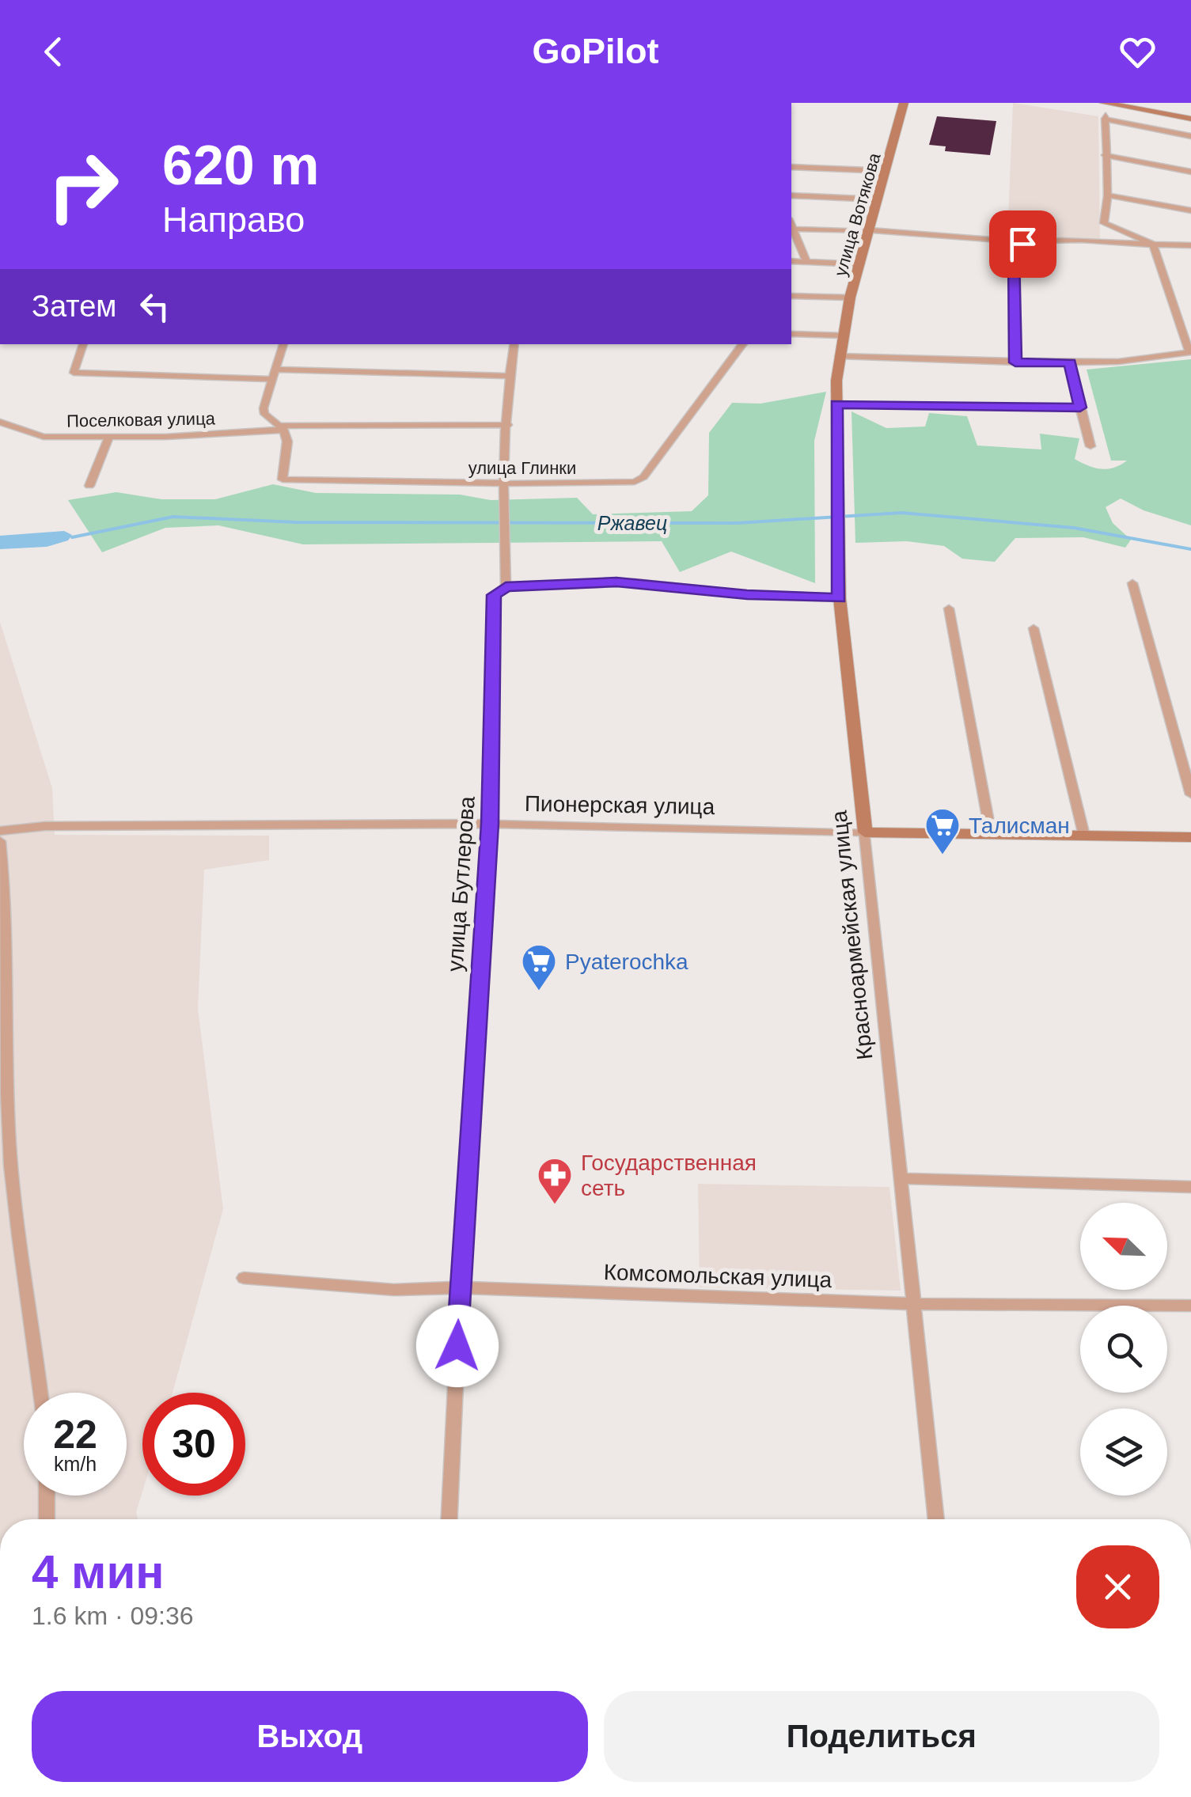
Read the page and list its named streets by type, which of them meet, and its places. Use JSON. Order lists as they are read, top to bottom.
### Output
{
  "streets": {
    "street": [
      "улица Вотякова",
      "Поселковая улица",
      "улица Глинки",
      "Пионерская улица",
      "улица Бутлерова",
      "Красноармейская улица",
      "Комсомольская улица"
    ]
  },
  "crossings": [
    ["улица Вотякова", "Красноармейская улица"],
    ["Поселковая улица", "улица Глинки"],
    ["Поселковая улица", "улица Бутлерова"],
    ["улица Глинки", "улица Бутлерова"],
    ["Пионерская улица", "улица Бутлерова"],
    ["Пионерская улица", "Красноармейская улица"],
    ["улица Бутлерова", "Комсомольская улица"],
    ["Красноармейская улица", "Комсомольская улица"]
  ],
  "water": ["Ржавец"],
  "places": {
    "supermarket": ["Талисман", "Pyaterochka"],
    "pharmacy": ["Государственная сеть"]
  },
  "north": "top left",
  "page": {
    "header": "GoPilot",
    "turn": ["620 m", "Направо"],
    "then": "Затем",
    "speed": "22 km/h",
    "limit": "30",
    "heading": ["4 мин", "1.6 km · 09:36"],
    "buttons": ["Выход", "Поделиться"]
  }
}
